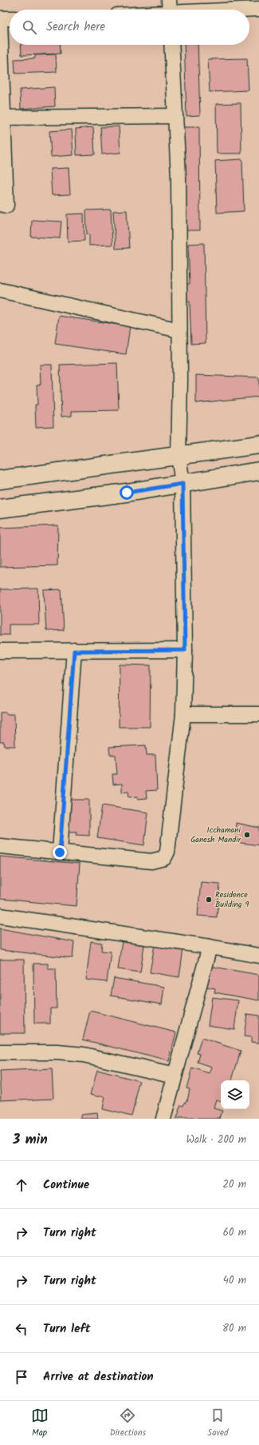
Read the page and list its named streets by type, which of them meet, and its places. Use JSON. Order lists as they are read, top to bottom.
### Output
{
  "places": ["Icchamani Ganesh Mandir", "Residence Building 9"],
  "page": {
    "search": "Search here",
    "heading": ["3 min", "Walk · 200 m"],
    "list": [
      ["Continue", "20 m"],
      ["Turn right", "60 m"],
      ["Turn right", "40 m"],
      ["Turn left", "80 m"],
      "Arrive at destination"
    ],
    "nav": ["Map", "Directions", "Saved"]
  }
}
